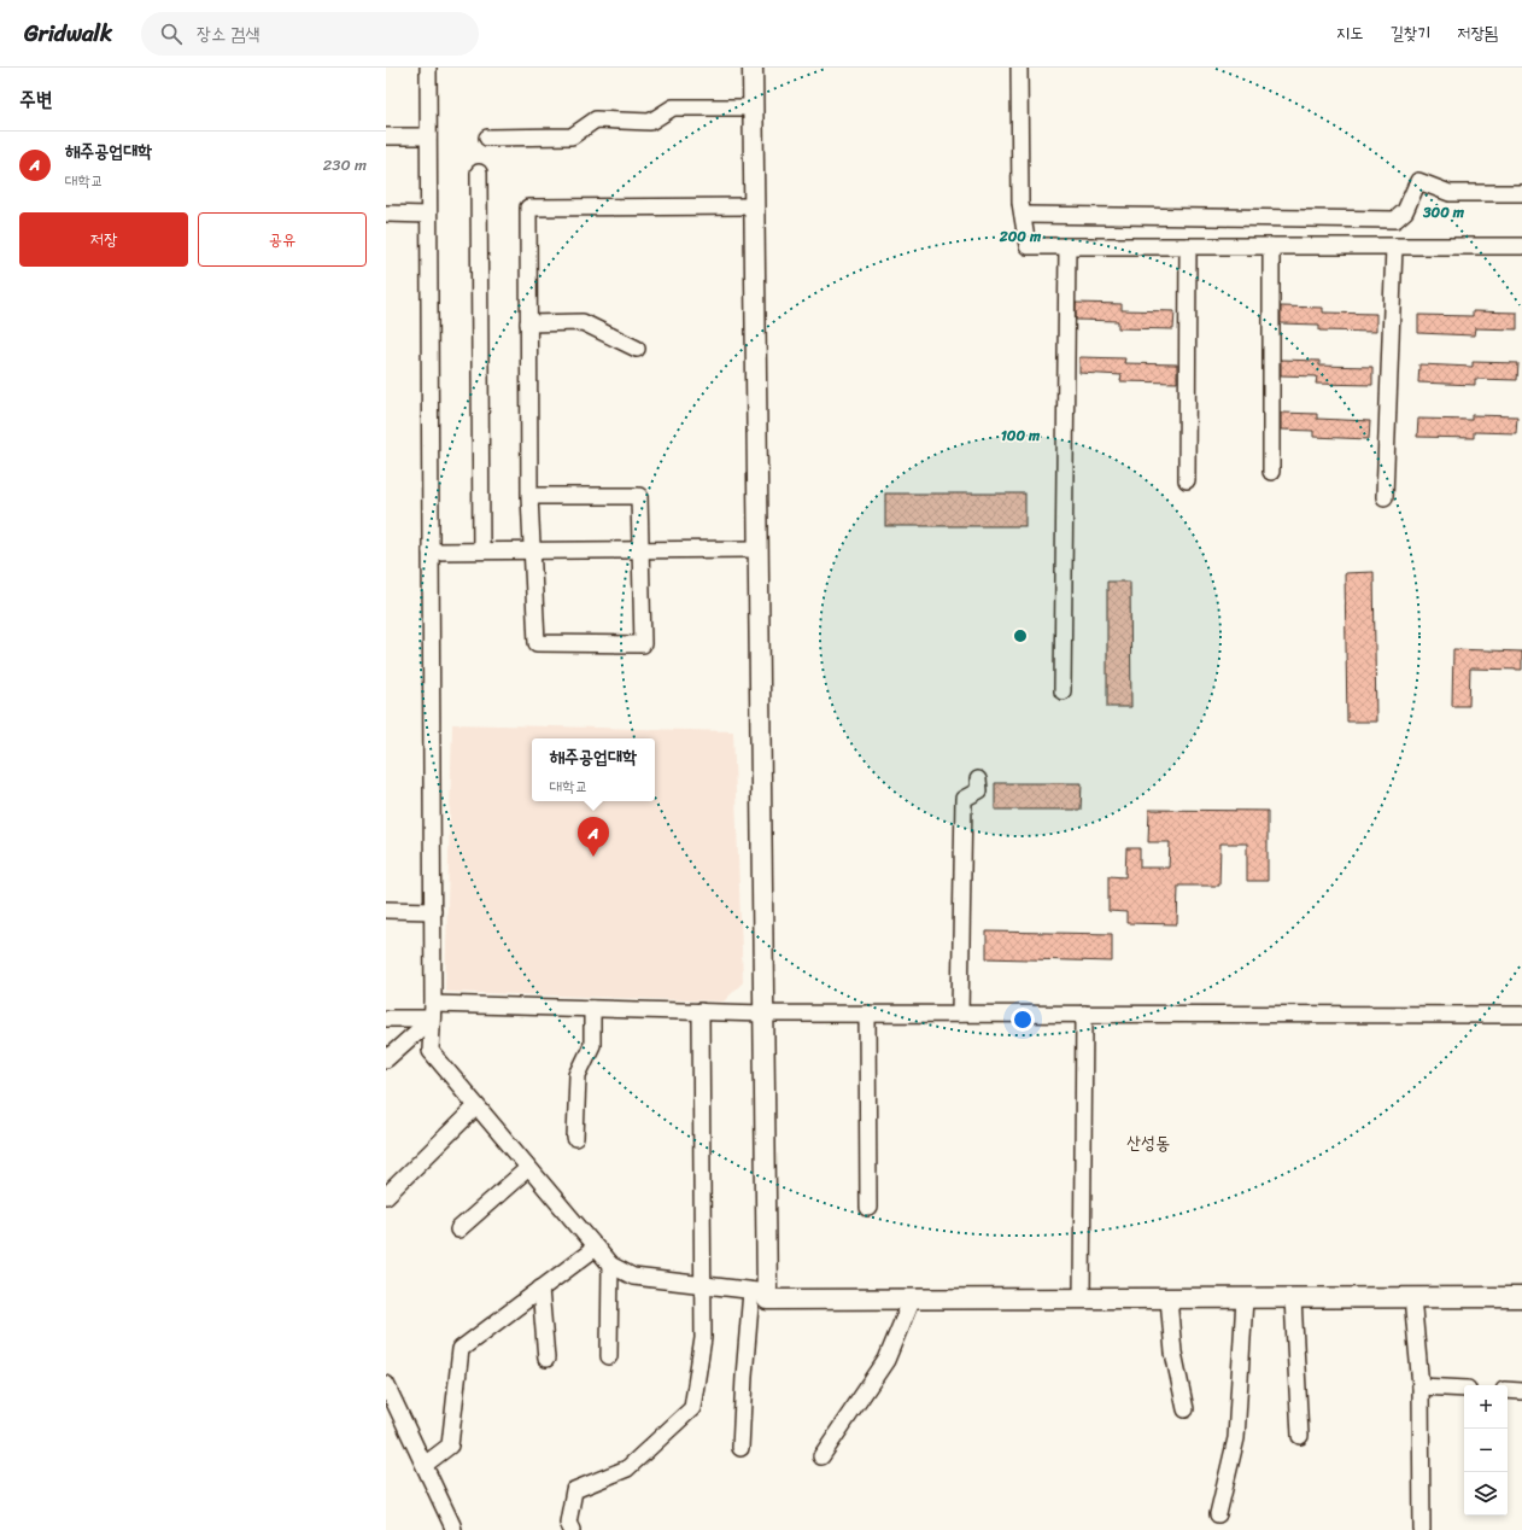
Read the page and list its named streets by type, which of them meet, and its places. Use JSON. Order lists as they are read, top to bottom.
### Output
{
  "districts": ["산성동"],
  "page": {
    "header": "Gridwalk",
    "search": "장소 검색",
    "nav": ["지도", "길찾기", "저장됨"],
    "heading": "주변",
    "list": [
      {
        "mark": "A",
        "name": "해주공업대학",
        "note": "대학교",
        "value": "230 m"
      }
    ],
    "buttons": ["저장", "공유"],
    "popup": ["해주공업대학", "대학교"],
    "pins": "A",
    "map_buttons": ["+", "−"]
  },
  "rings": ["300 m", "200 m", "100 m"]
}
